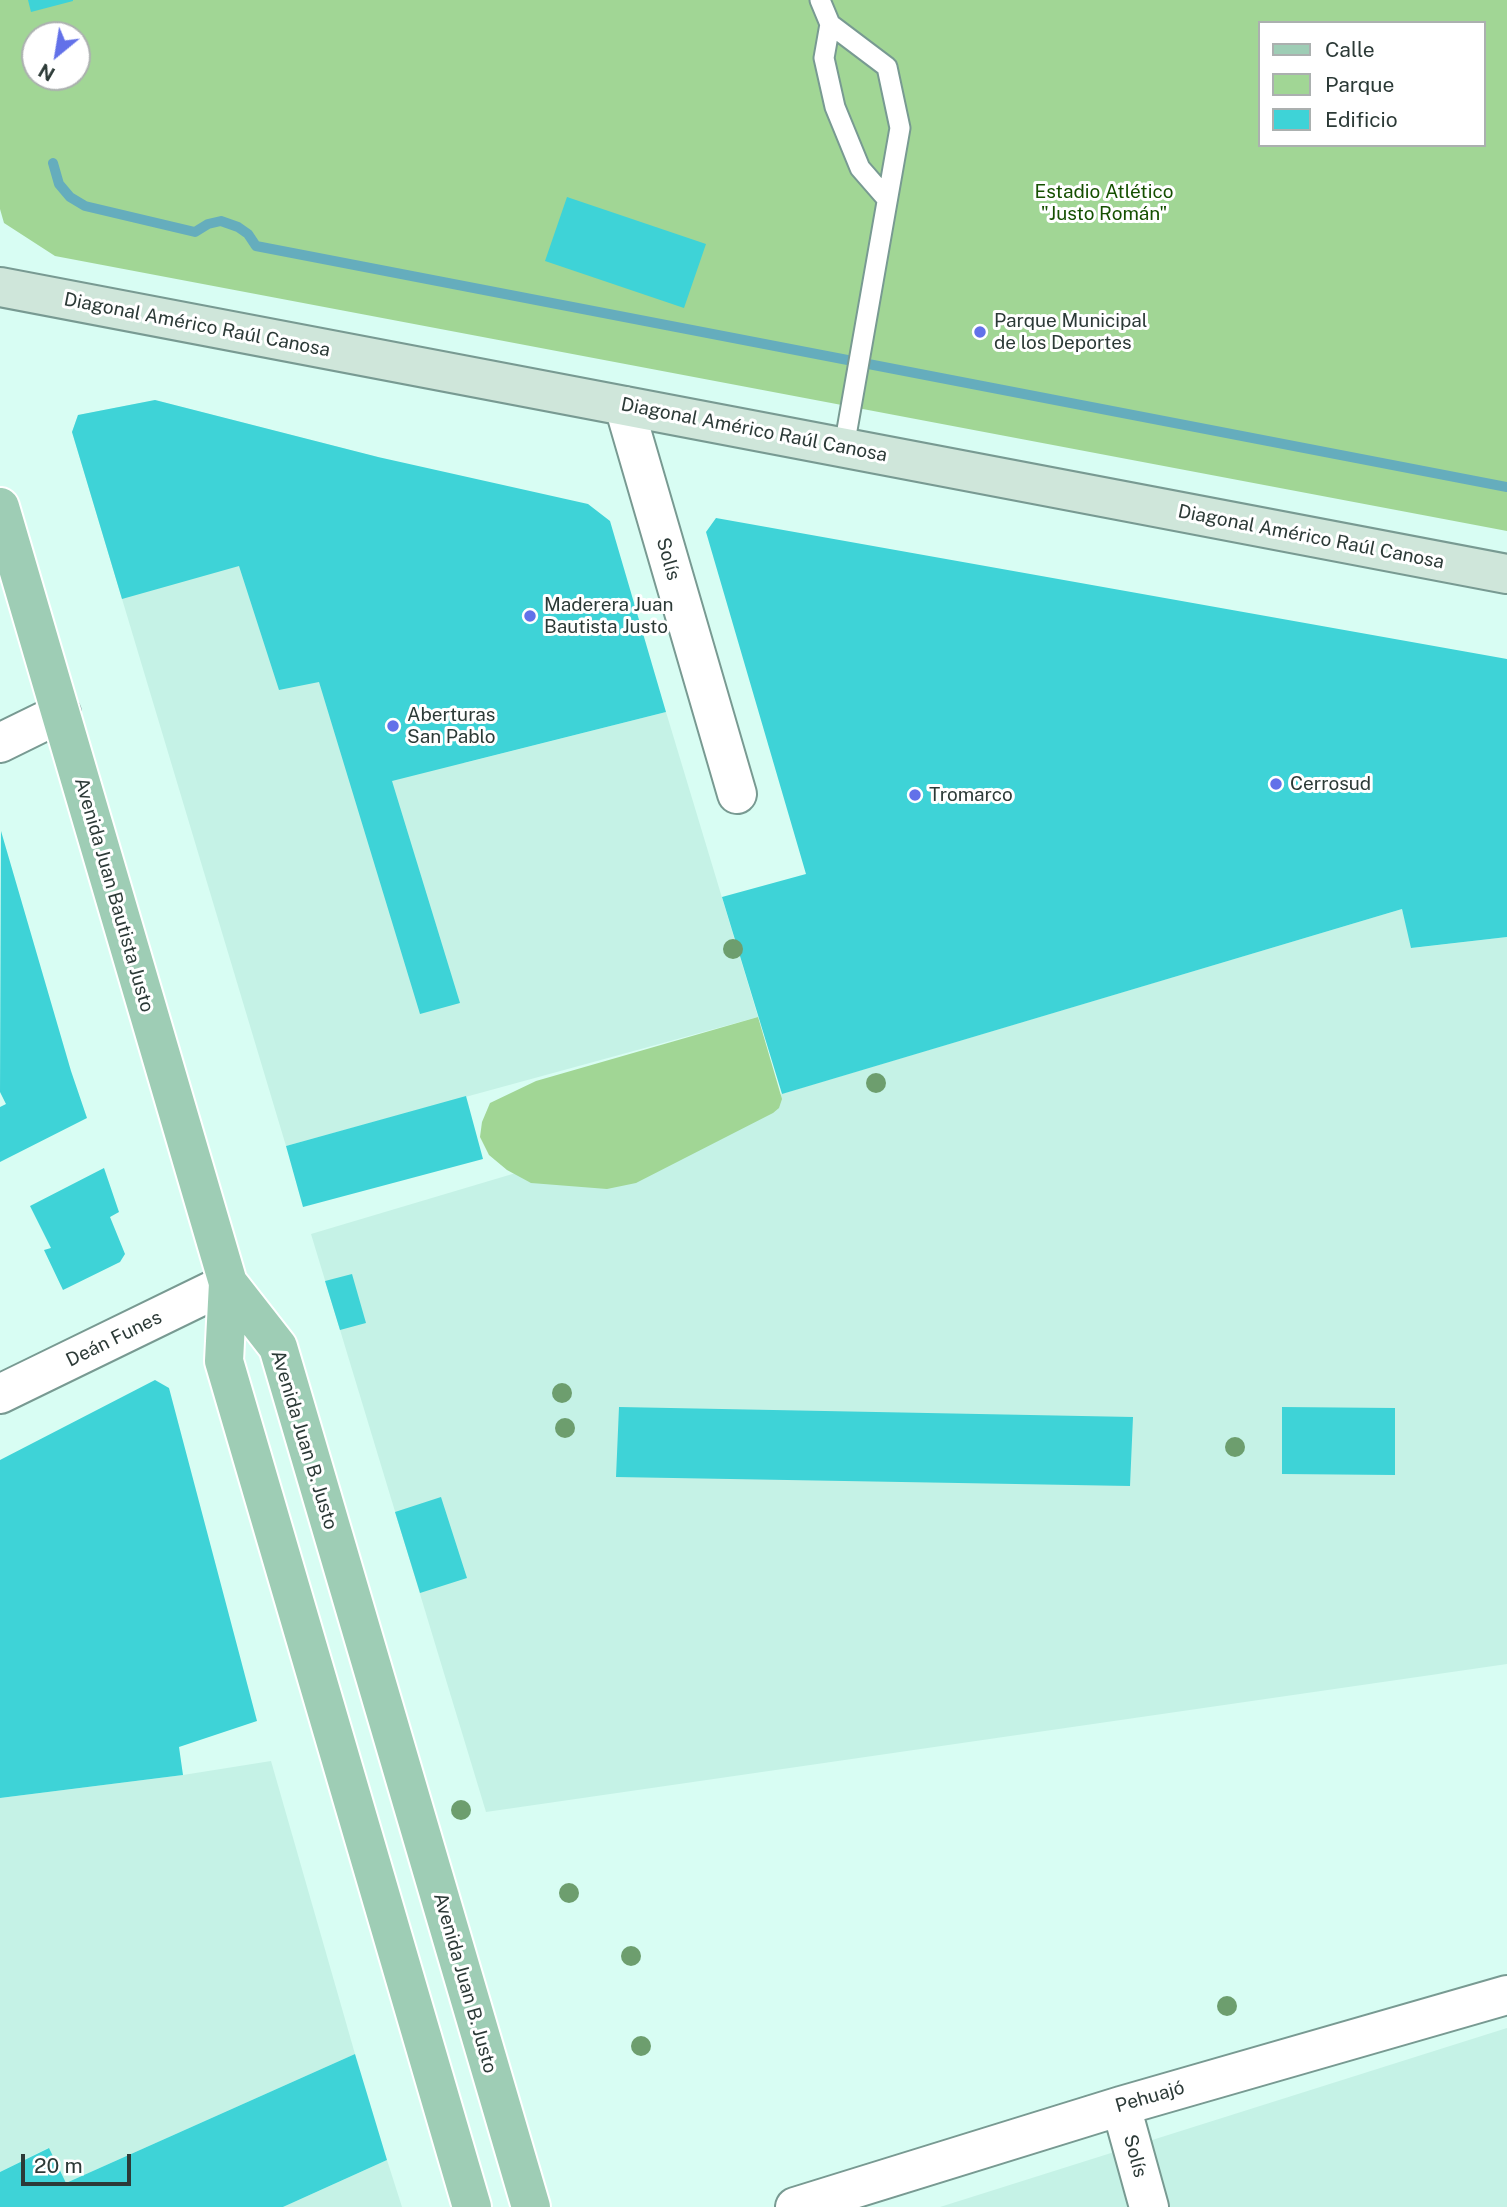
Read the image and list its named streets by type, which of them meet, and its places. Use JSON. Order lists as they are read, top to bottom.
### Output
{
  "streets": {
    "main road": ["Avenida Juan Bautista Justo", "Avenida Juan B. Justo"],
    "street": [
      "Diagonal Américo Raúl Canosa",
      "Solís",
      "Deán Funes",
      "Pehuajó"
    ]
  },
  "crossings": [
    ["Diagonal Américo Raúl Canosa", "Solís"],
    ["Solís", "Pehuajó"],
    ["Avenida Juan Bautista Justo", "Deán Funes"],
    ["Avenida Juan Bautista Justo", "Avenida Juan B. Justo"],
    ["Deán Funes", "Avenida Juan B. Justo"]
  ],
  "parks": ["Estadio Atlético \"Justo Román\""],
  "places": [
    "Parque Municipal de los Deportes",
    "Maderera Juan Bautista Justo",
    "Aberturas San Pablo",
    "Cerrosud",
    "Tromarco"
  ],
  "legend": ["Calle", "Parque", "Edificio"],
  "scale_bar": "20 m",
  "north": "bottom left"
}
